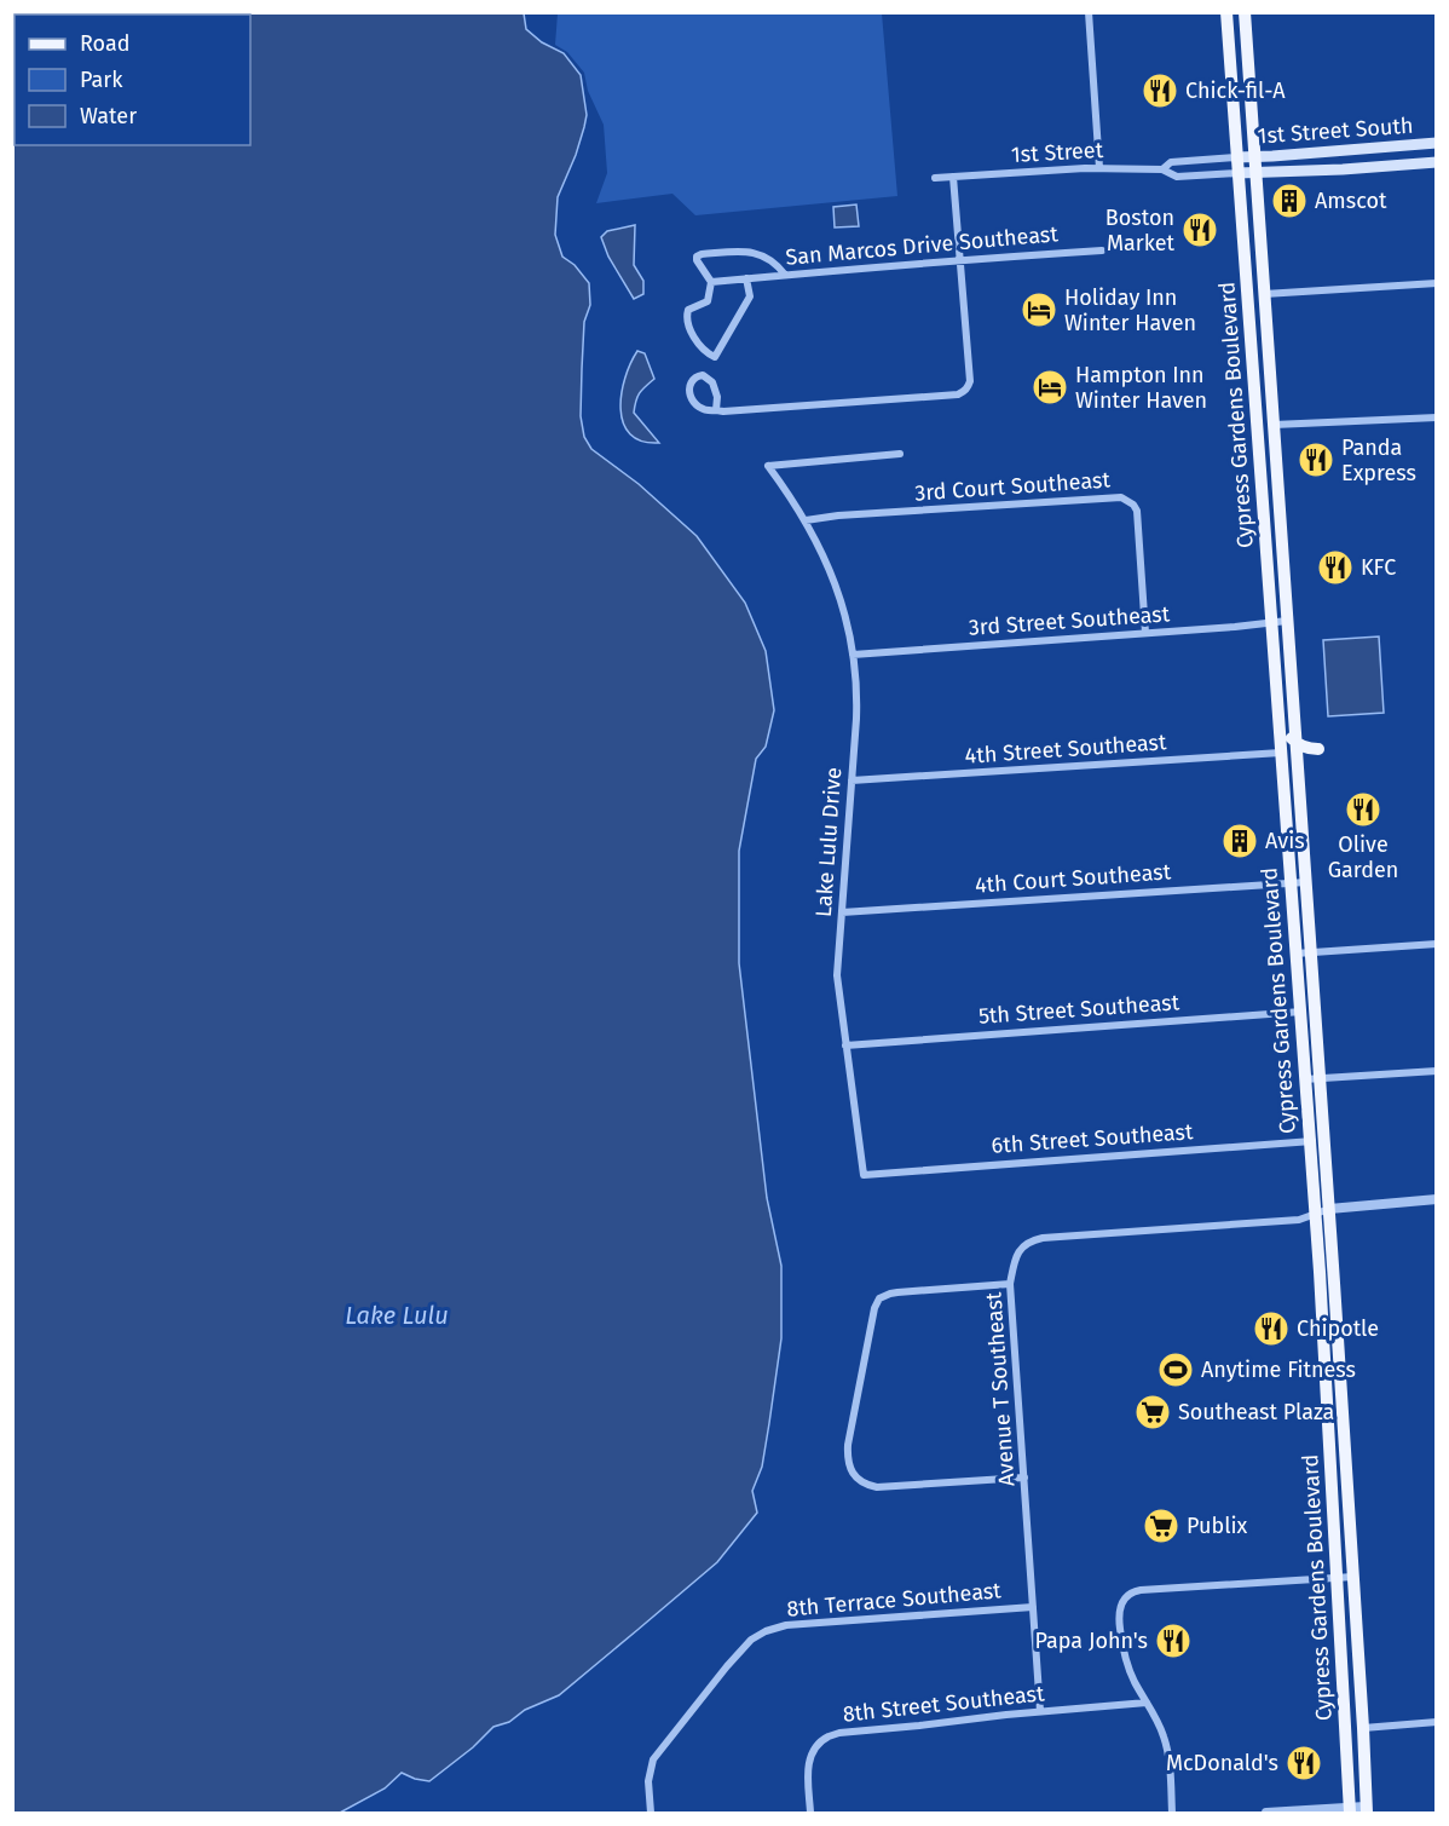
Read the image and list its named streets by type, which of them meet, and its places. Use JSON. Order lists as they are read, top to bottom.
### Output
{
  "streets": {
    "main road": ["1st Street South", "Cypress Gardens Boulevard"],
    "street": [
      "1st Street",
      "San Marcos Drive Southeast",
      "3rd Court Southeast",
      "3rd Street Southeast",
      "4th Street Southeast",
      "Lake Lulu Drive",
      "4th Court Southeast",
      "5th Street Southeast",
      "6th Street Southeast",
      "Avenue T Southeast",
      "8th Terrace Southeast",
      "8th Street Southeast"
    ]
  },
  "crossings": [
    ["1st Street South", "1st Street"],
    ["1st Street South", "Cypress Gardens Boulevard"],
    ["1st Street", "Cypress Gardens Boulevard"],
    ["Cypress Gardens Boulevard", "3rd Street Southeast"],
    ["Cypress Gardens Boulevard", "4th Street Southeast"],
    ["Cypress Gardens Boulevard", "4th Court Southeast"],
    ["Cypress Gardens Boulevard", "5th Street Southeast"],
    ["Cypress Gardens Boulevard", "6th Street Southeast"],
    ["Cypress Gardens Boulevard", "Avenue T Southeast"],
    ["3rd Court Southeast", "3rd Street Southeast"],
    ["3rd Court Southeast", "Lake Lulu Drive"],
    ["3rd Street Southeast", "Lake Lulu Drive"],
    ["4th Street Southeast", "Lake Lulu Drive"],
    ["Lake Lulu Drive", "4th Court Southeast"],
    ["Lake Lulu Drive", "5th Street Southeast"],
    ["Lake Lulu Drive", "6th Street Southeast"],
    ["Avenue T Southeast", "8th Terrace Southeast"],
    ["Avenue T Southeast", "8th Street Southeast"]
  ],
  "water": ["Lake Lulu"],
  "places": {
    "restaurant": [
      "Chick-fil-A",
      "Boston Market",
      "Panda Express",
      "KFC",
      "Olive Garden",
      "Chipotle",
      "Papa John's",
      "McDonald's"
    ],
    "building": ["Amscot", "Avis"],
    "hotel": ["Holiday Inn Winter Haven", "Hampton Inn Winter Haven"],
    "sports": ["Anytime Fitness"],
    "supermarket": ["Southeast Plaza", "Publix"]
  },
  "legend": ["Road", "Park", "Water"]
}
